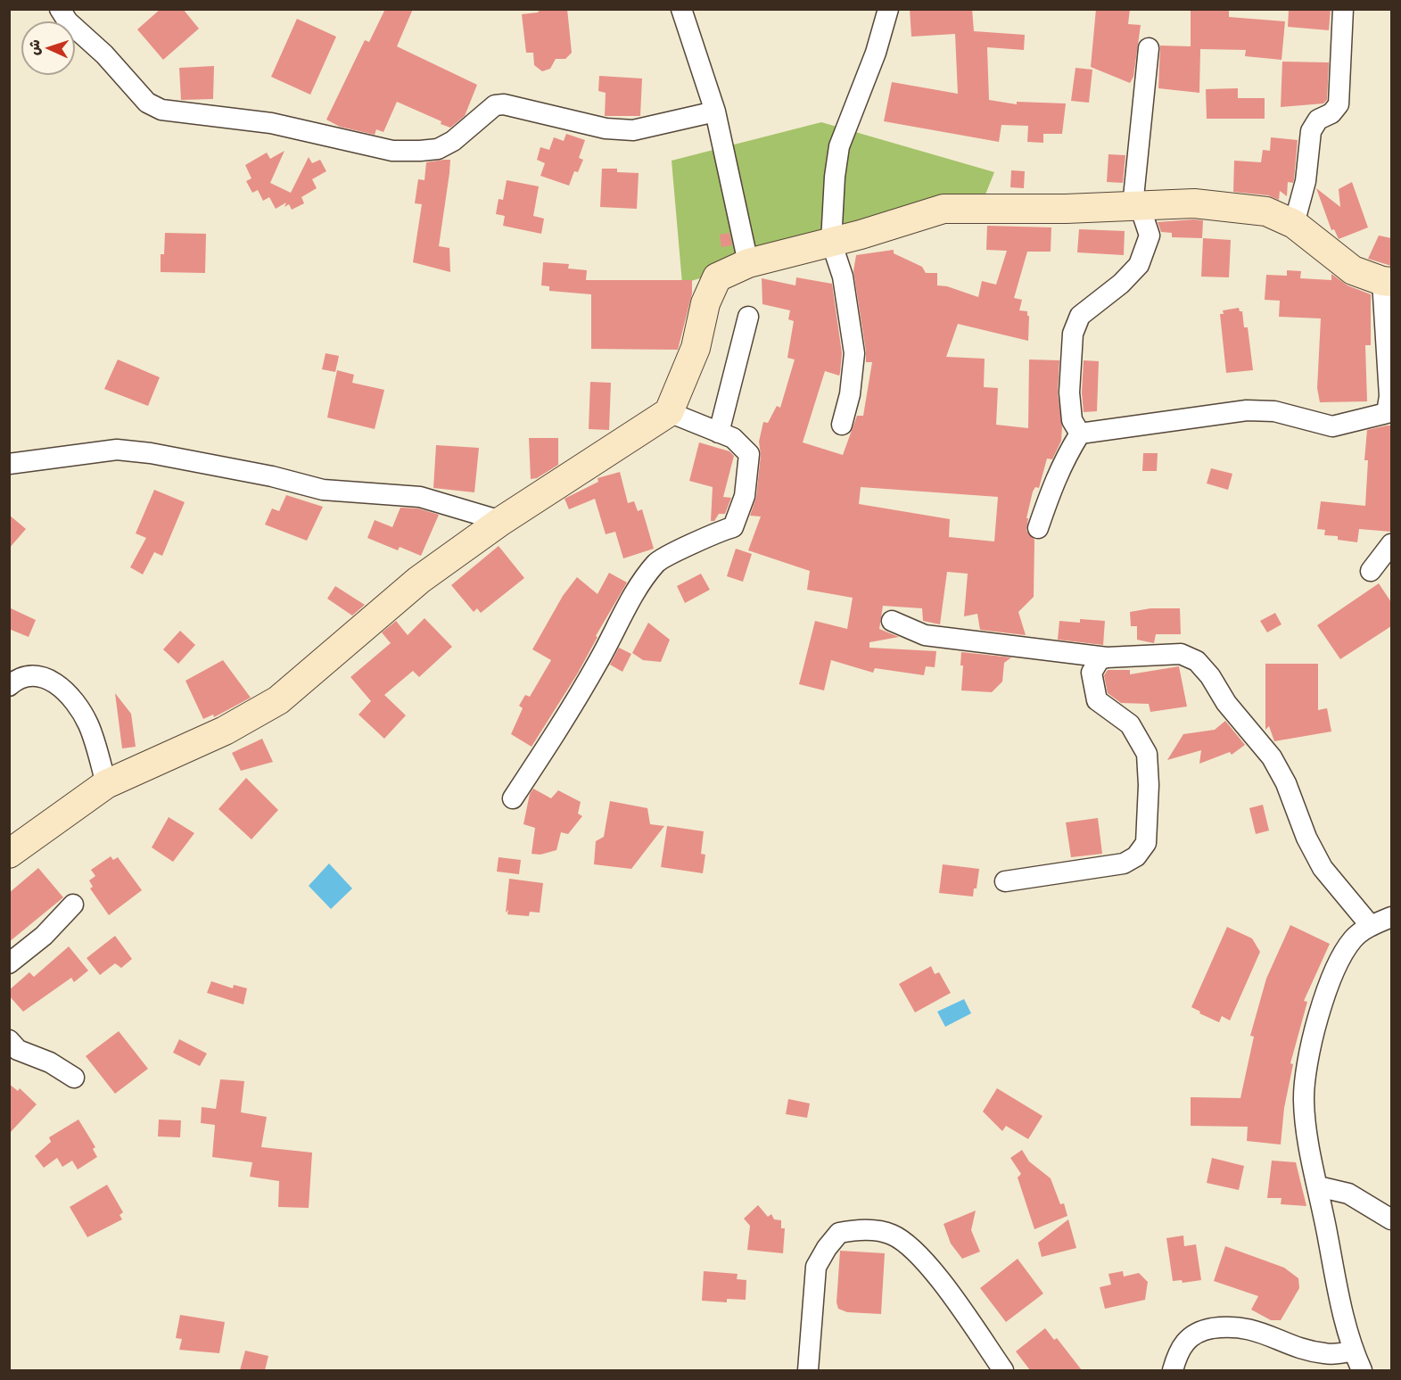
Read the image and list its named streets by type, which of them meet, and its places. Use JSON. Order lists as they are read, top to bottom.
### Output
{
  "north": "left"
}
